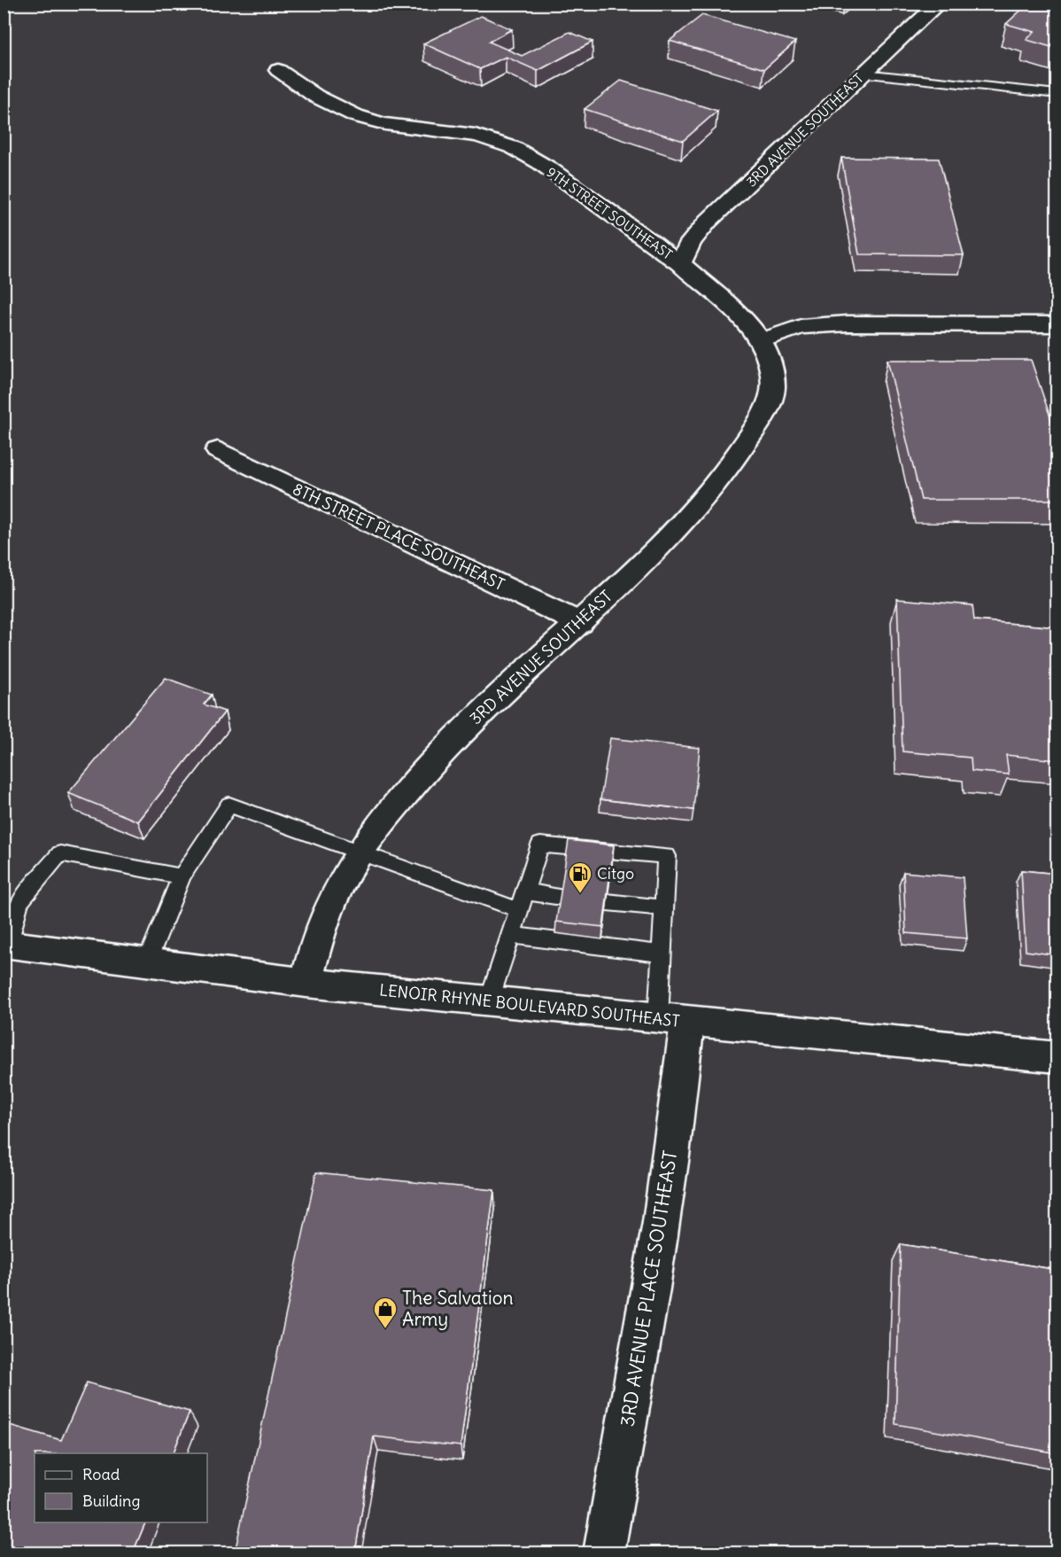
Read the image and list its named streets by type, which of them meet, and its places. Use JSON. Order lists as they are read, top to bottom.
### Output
{
  "streets": {
    "street": [
      "3RD AVENUE SOUTHEAST",
      "9TH STREET SOUTHEAST",
      "8TH STREET PLACE SOUTHEAST",
      "LENOIR RHYNE BOULEVARD SOUTHEAST",
      "3RD AVENUE PLACE SOUTHEAST"
    ]
  },
  "crossings": [
    ["3RD AVENUE SOUTHEAST", "9TH STREET SOUTHEAST"],
    ["3RD AVENUE SOUTHEAST", "8TH STREET PLACE SOUTHEAST"],
    ["3RD AVENUE SOUTHEAST", "LENOIR RHYNE BOULEVARD SOUTHEAST"],
    ["LENOIR RHYNE BOULEVARD SOUTHEAST", "3RD AVENUE PLACE SOUTHEAST"]
  ],
  "places": {
    "fuel station": ["Citgo"],
    "shop": ["The Salvation Army"]
  },
  "legend": ["Road", "Building"]
}
